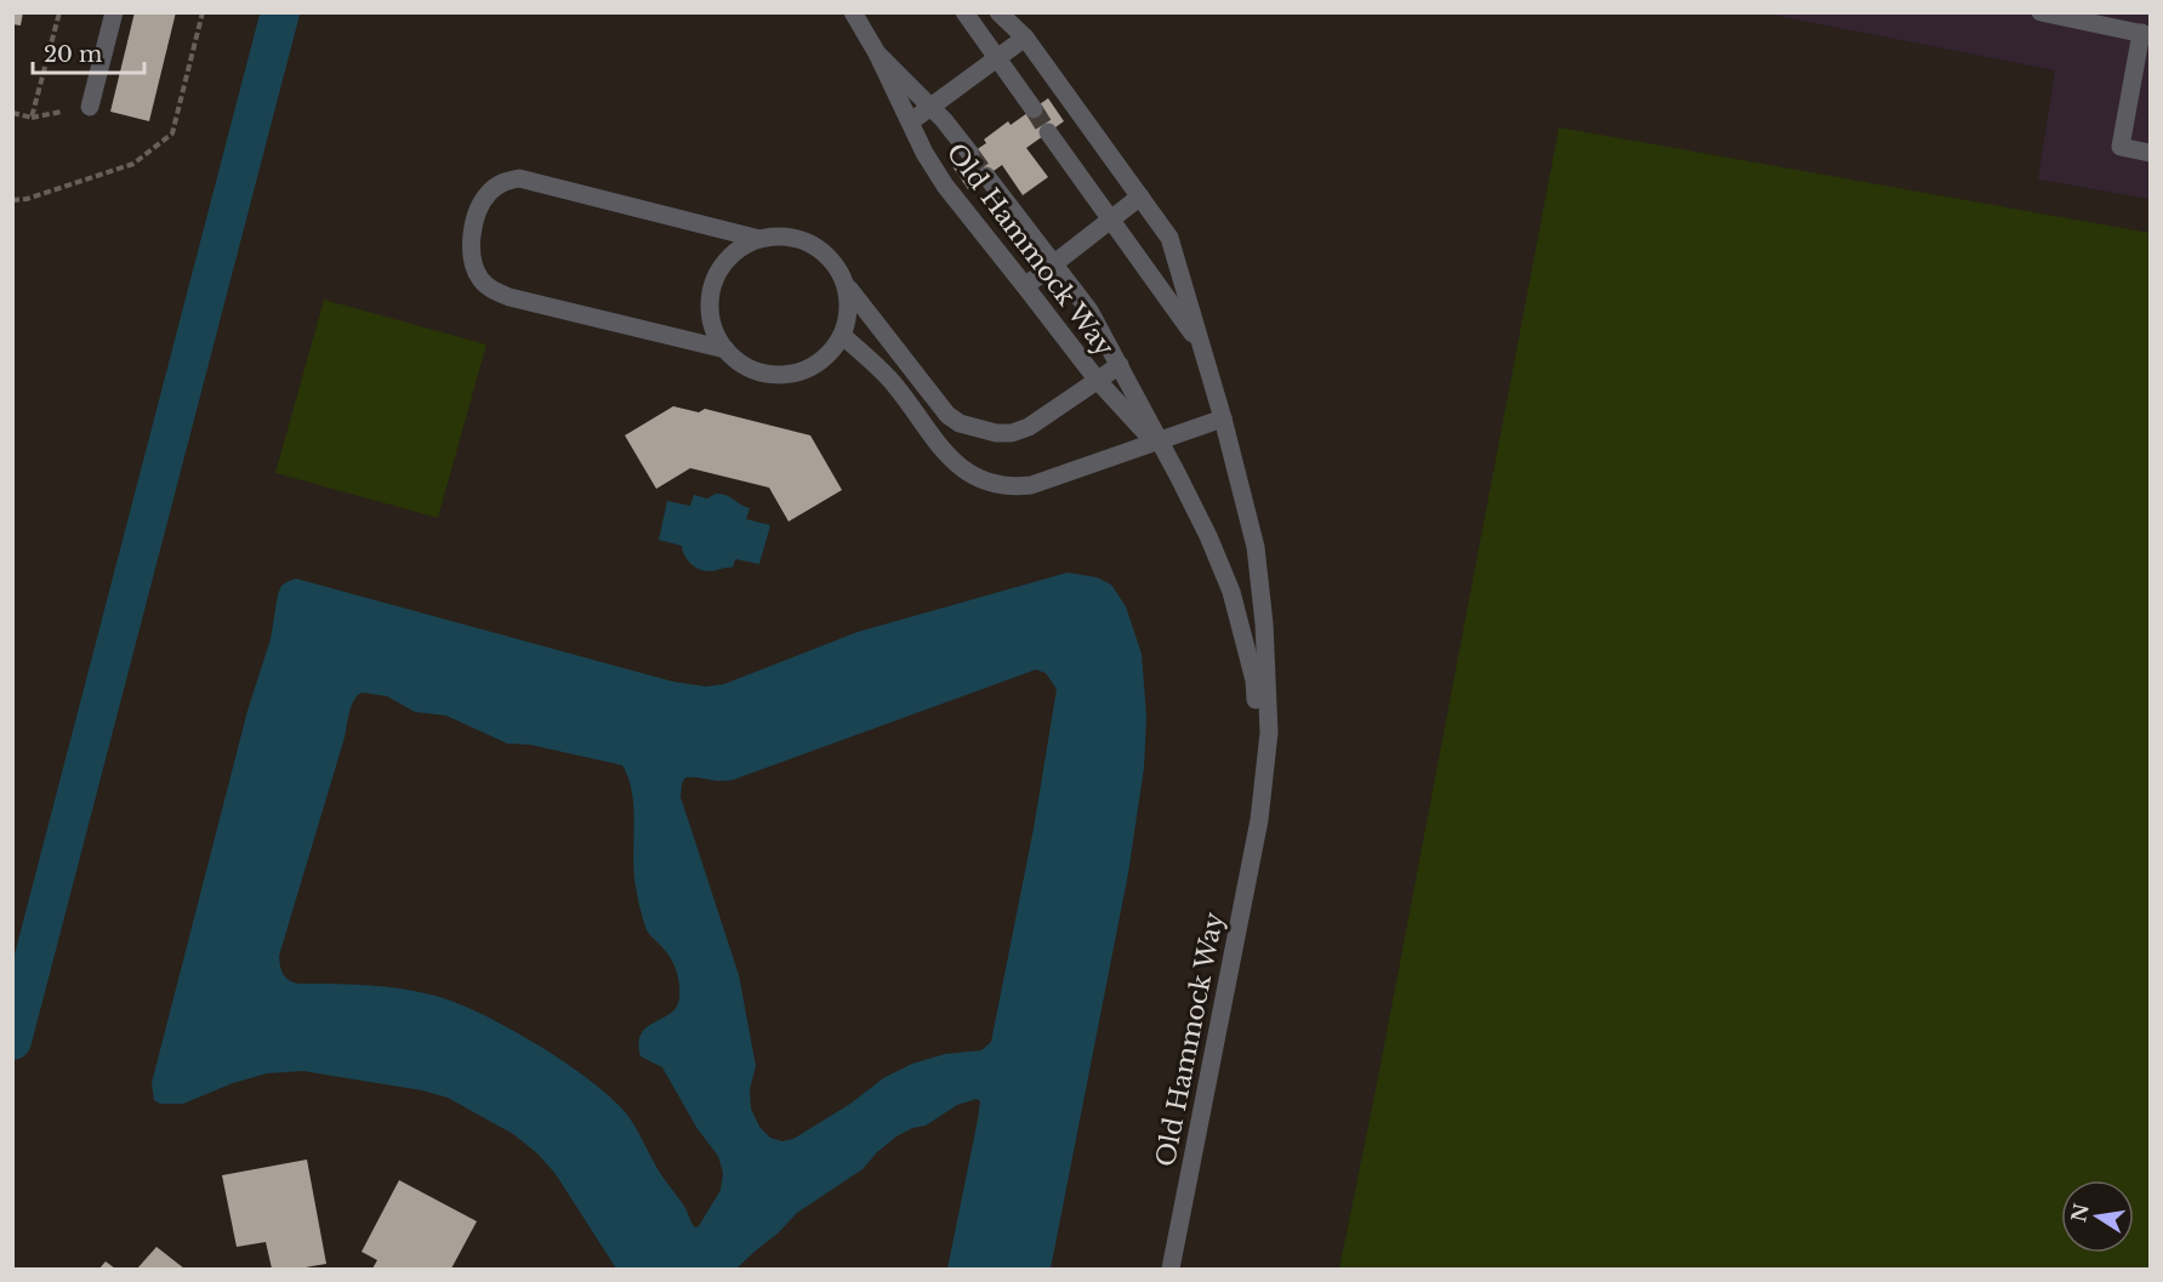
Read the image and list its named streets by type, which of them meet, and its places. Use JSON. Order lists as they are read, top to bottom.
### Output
{
  "streets": {
    "street": ["Old Hammock Way"]
  },
  "scale_bar": "20 m",
  "north": "left"
}
